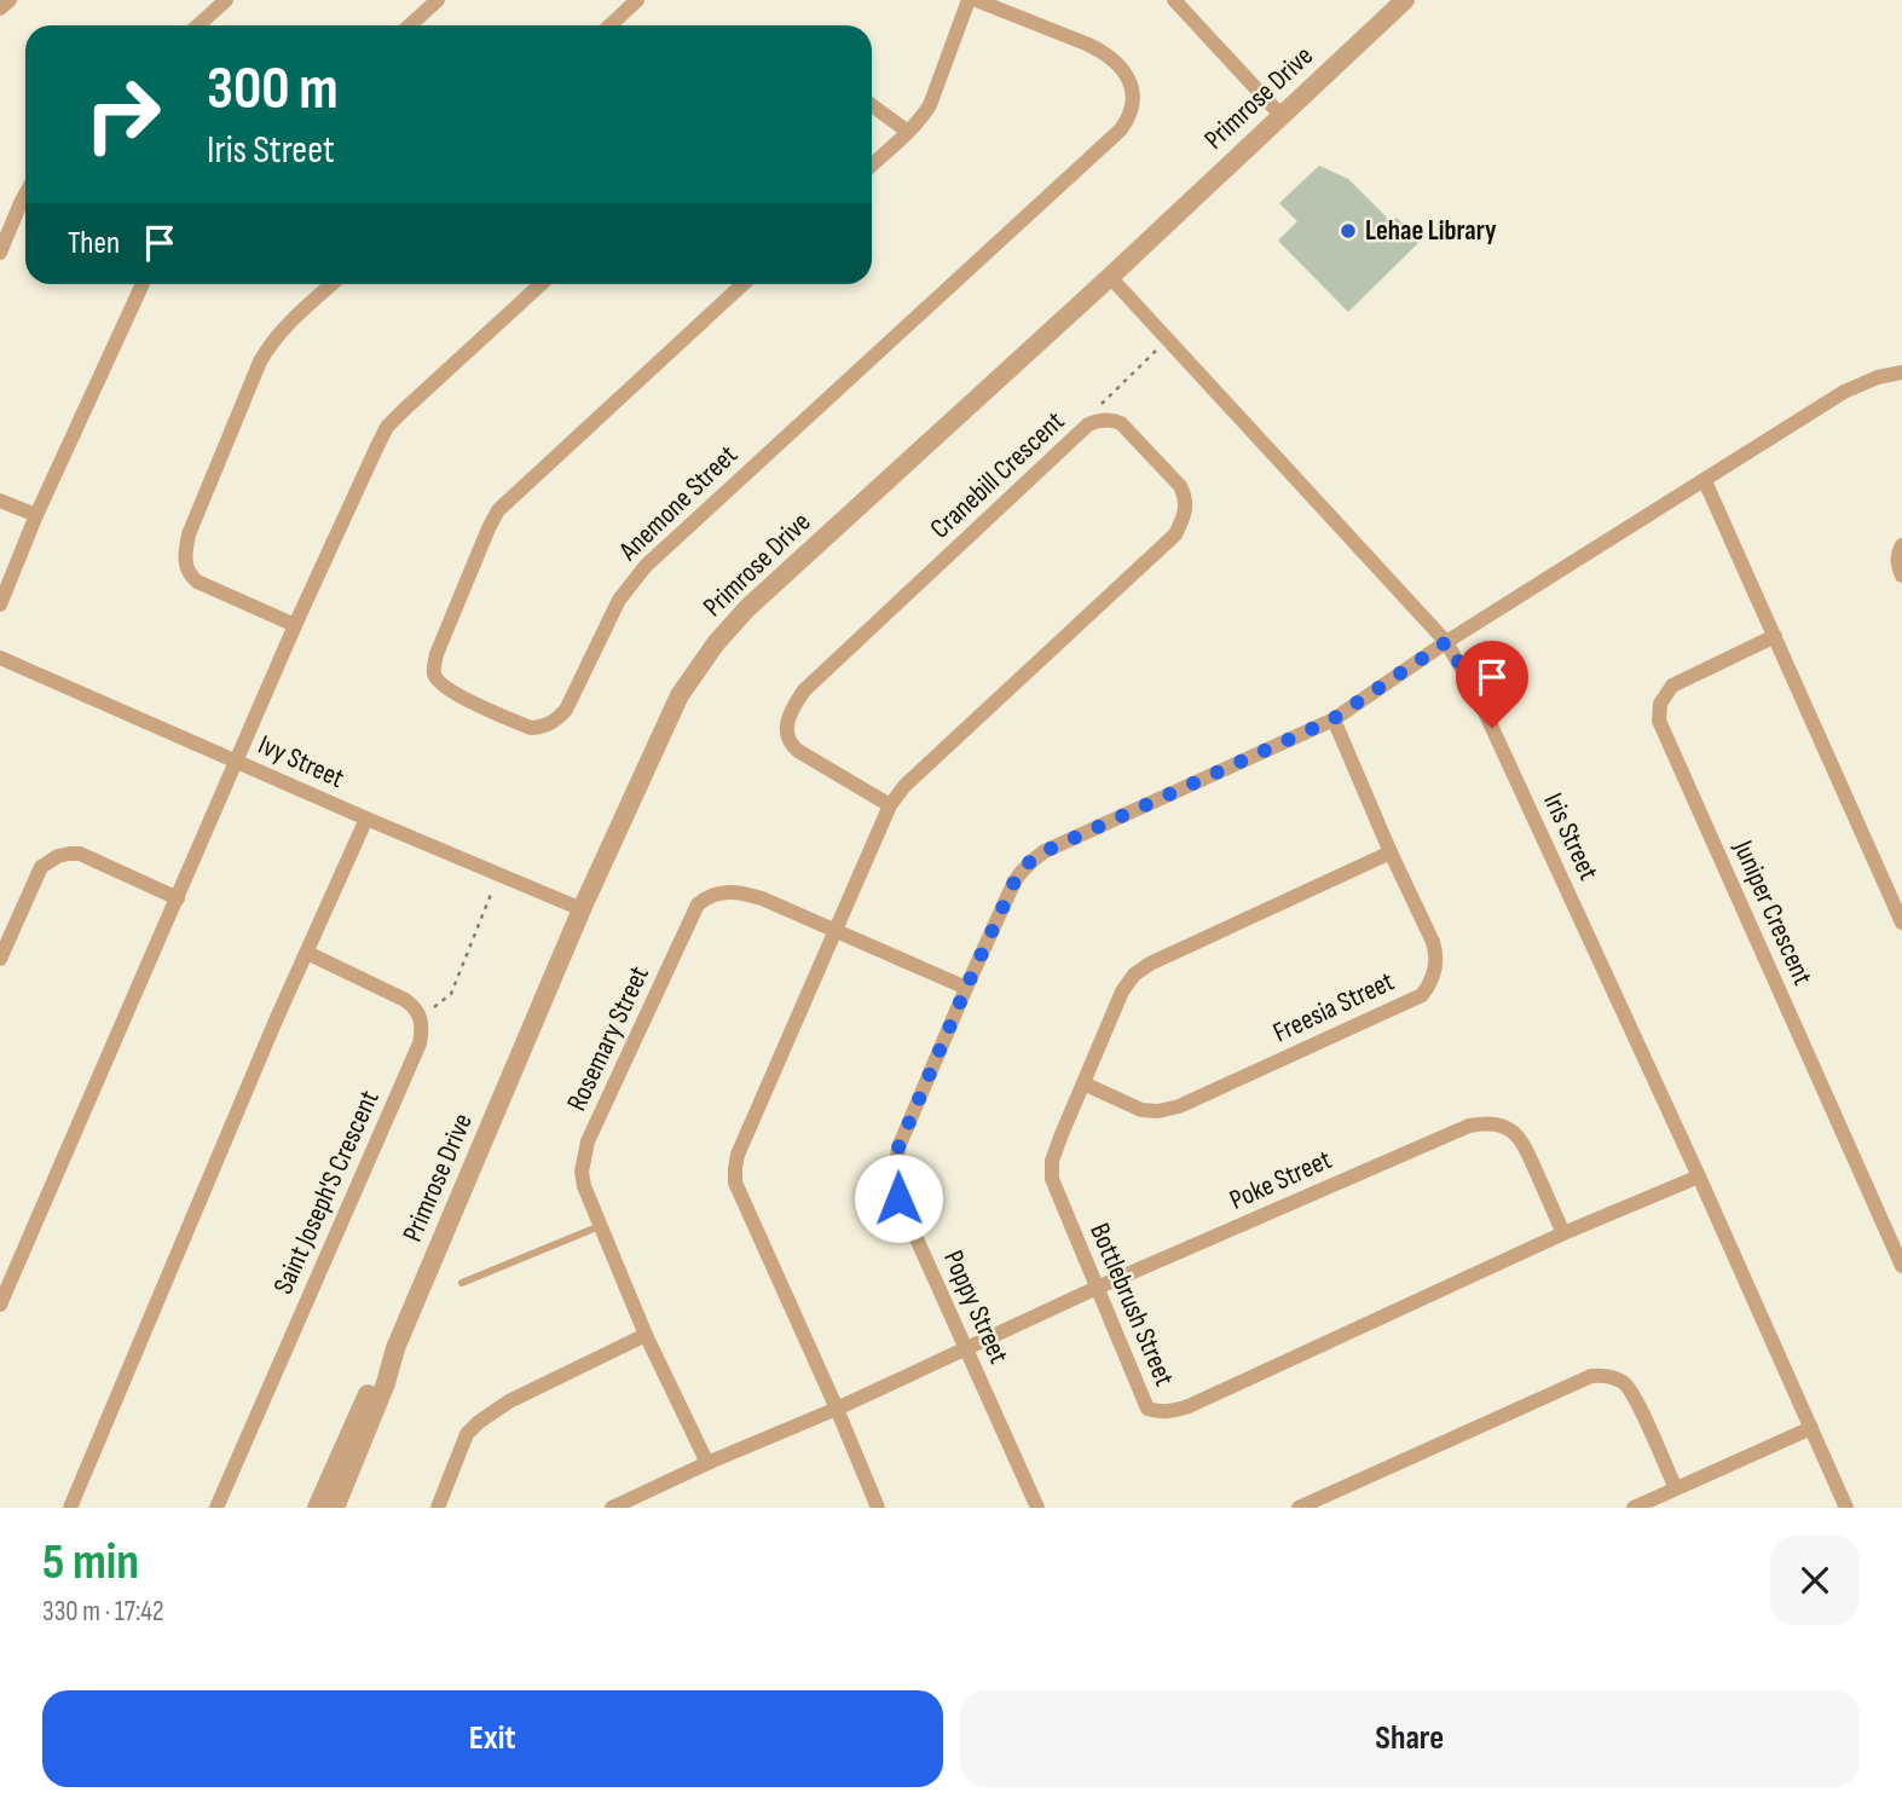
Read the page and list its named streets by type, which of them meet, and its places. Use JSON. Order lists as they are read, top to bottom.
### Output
{
  "streets": {
    "street": [
      "Primrose Drive",
      "Cranebill Crescent",
      "Anemone Street",
      "Ivy Street",
      "Iris Street",
      "Juniper Crescent",
      "Freesia Street",
      "Rosemary Street",
      "Poke Street",
      "Saint Joseph'S Crescent",
      "Bottlebrush Street",
      "Poppy Street"
    ]
  },
  "crossings": [
    ["Primrose Drive", "Ivy Street"],
    ["Primrose Drive", "Iris Street"],
    ["Cranebill Crescent", "Rosemary Street"],
    ["Cranebill Crescent", "Poke Street"],
    ["Iris Street", "Bottlebrush Street"],
    ["Iris Street", "Poppy Street"],
    ["Freesia Street", "Bottlebrush Street"],
    ["Freesia Street", "Poppy Street"],
    ["Rosemary Street", "Poke Street"],
    ["Rosemary Street", "Poppy Street"],
    ["Poke Street", "Bottlebrush Street"],
    ["Poke Street", "Poppy Street"]
  ],
  "places": ["Lehae Library"],
  "page": {
    "turn": ["300 m", "Iris Street"],
    "then": "Then",
    "heading": ["5 min", "330 m · 17:42"],
    "buttons": ["Exit", "Share"]
  }
}
